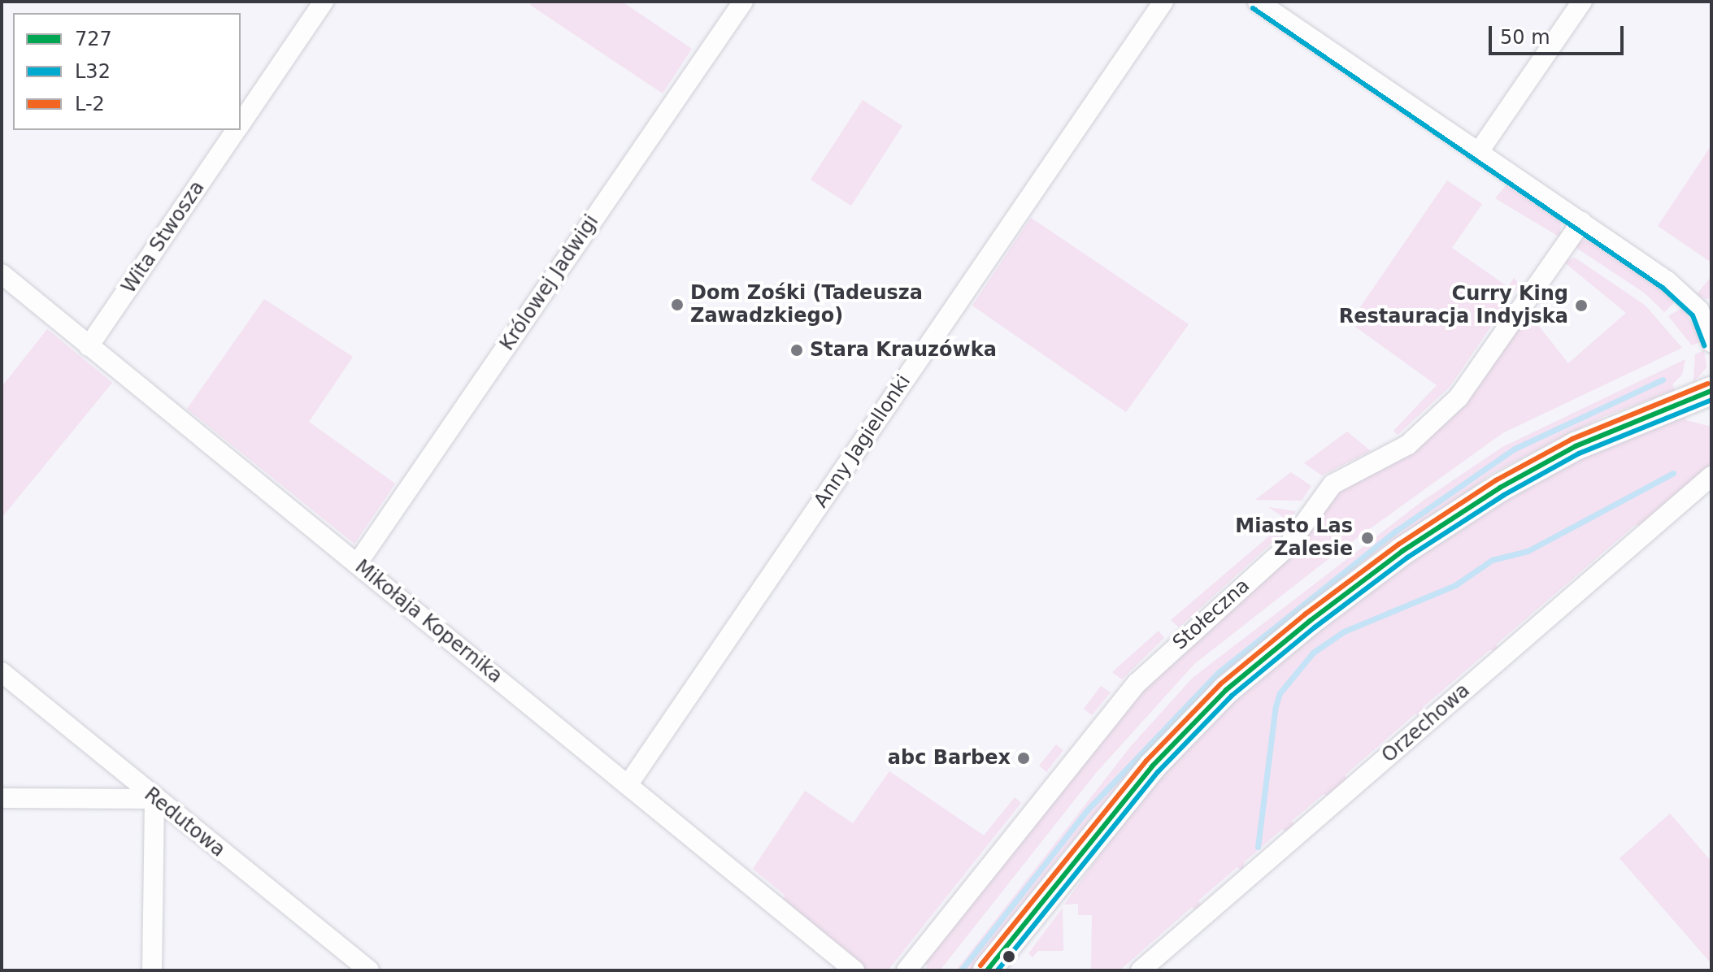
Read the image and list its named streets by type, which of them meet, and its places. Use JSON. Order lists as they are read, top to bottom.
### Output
{
  "streets": {
    "street": [
      "Wita Stwosza",
      "Królowej Jadwigi",
      "Anny Jagiellonki",
      "Stołeczna",
      "Mikołaja Kopernika",
      "Orzechowa",
      "Redutowa"
    ]
  },
  "crossings": [
    ["Wita Stwosza", "Mikołaja Kopernika"],
    ["Królowej Jadwigi", "Mikołaja Kopernika"],
    ["Anny Jagiellonki", "Mikołaja Kopernika"]
  ],
  "places": [
    "Dom Zośki (Tadeusza Zawadzkiego)",
    "Curry King Restauracja Indyjska",
    "Stara Krauzówka",
    "Miasto Las Zalesie",
    "abc Barbex"
  ],
  "lines": ["transit line L32", "transit line L-2", "transit line 727"],
  "legend": ["727", "L32", "L-2"],
  "scale_bar": "50 m"
}
